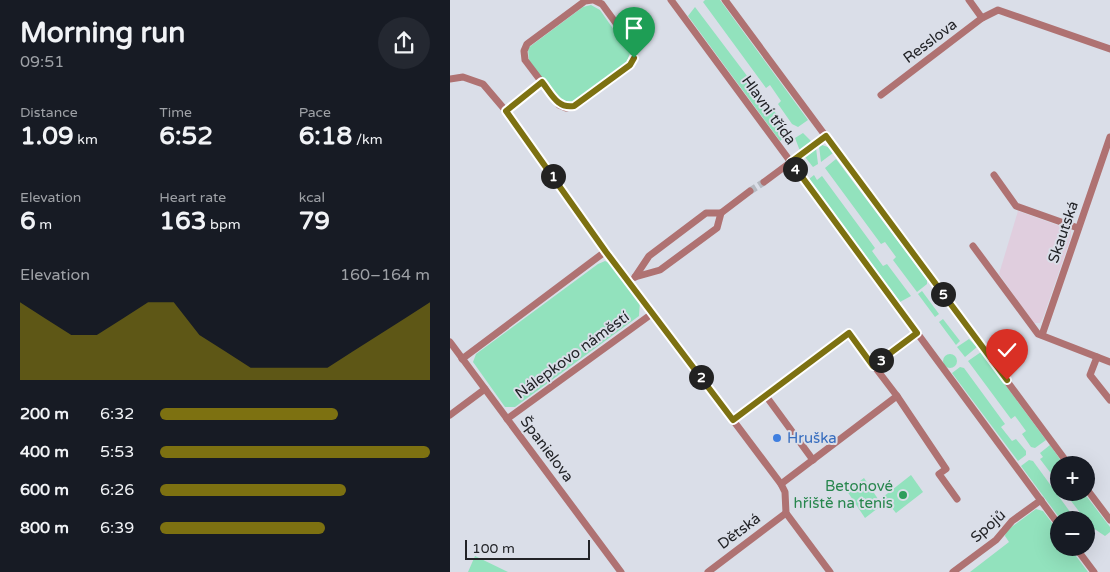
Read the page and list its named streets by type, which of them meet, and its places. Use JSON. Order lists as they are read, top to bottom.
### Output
{
  "streets": {
    "street": [
      "Resslova",
      "Hlavní třída",
      "Skautská",
      "Nálepkovo náměstí",
      "Španielova",
      "Spojů",
      "Dětská"
    ]
  },
  "crossings": [
    ["Hlavní třída", "Spojů"],
    ["Nálepkovo náměstí", "Španielova"]
  ],
  "places": ["Hruška", "Betonové hřiště na tenis"],
  "scale_bar": "100 m",
  "page": {
    "heading": ["Morning run", "09:51"],
    "stats": [
      ["Distance", "1.09 km"],
      ["Time", "6:52"],
      ["Pace", "6:18 /km"],
      ["Elevation", "6 m"],
      ["Heart rate", "163 bpm"],
      ["kcal", "79"]
    ],
    "pins": [
      "4",
      "1",
      "5",
      "3",
      "2"
    ],
    "chart": ["Elevation", "160–164 m"],
    "list": [
      {
        "name": "200 m",
        "note": "6:32"
      },
      {
        "name": "400 m",
        "note": "5:53"
      },
      {
        "name": "600 m",
        "note": "6:26"
      },
      {
        "name": "800 m",
        "note": "6:39"
      }
    ],
    "map_buttons": ["+", "−"],
    "scale": "100 m"
  }
}
